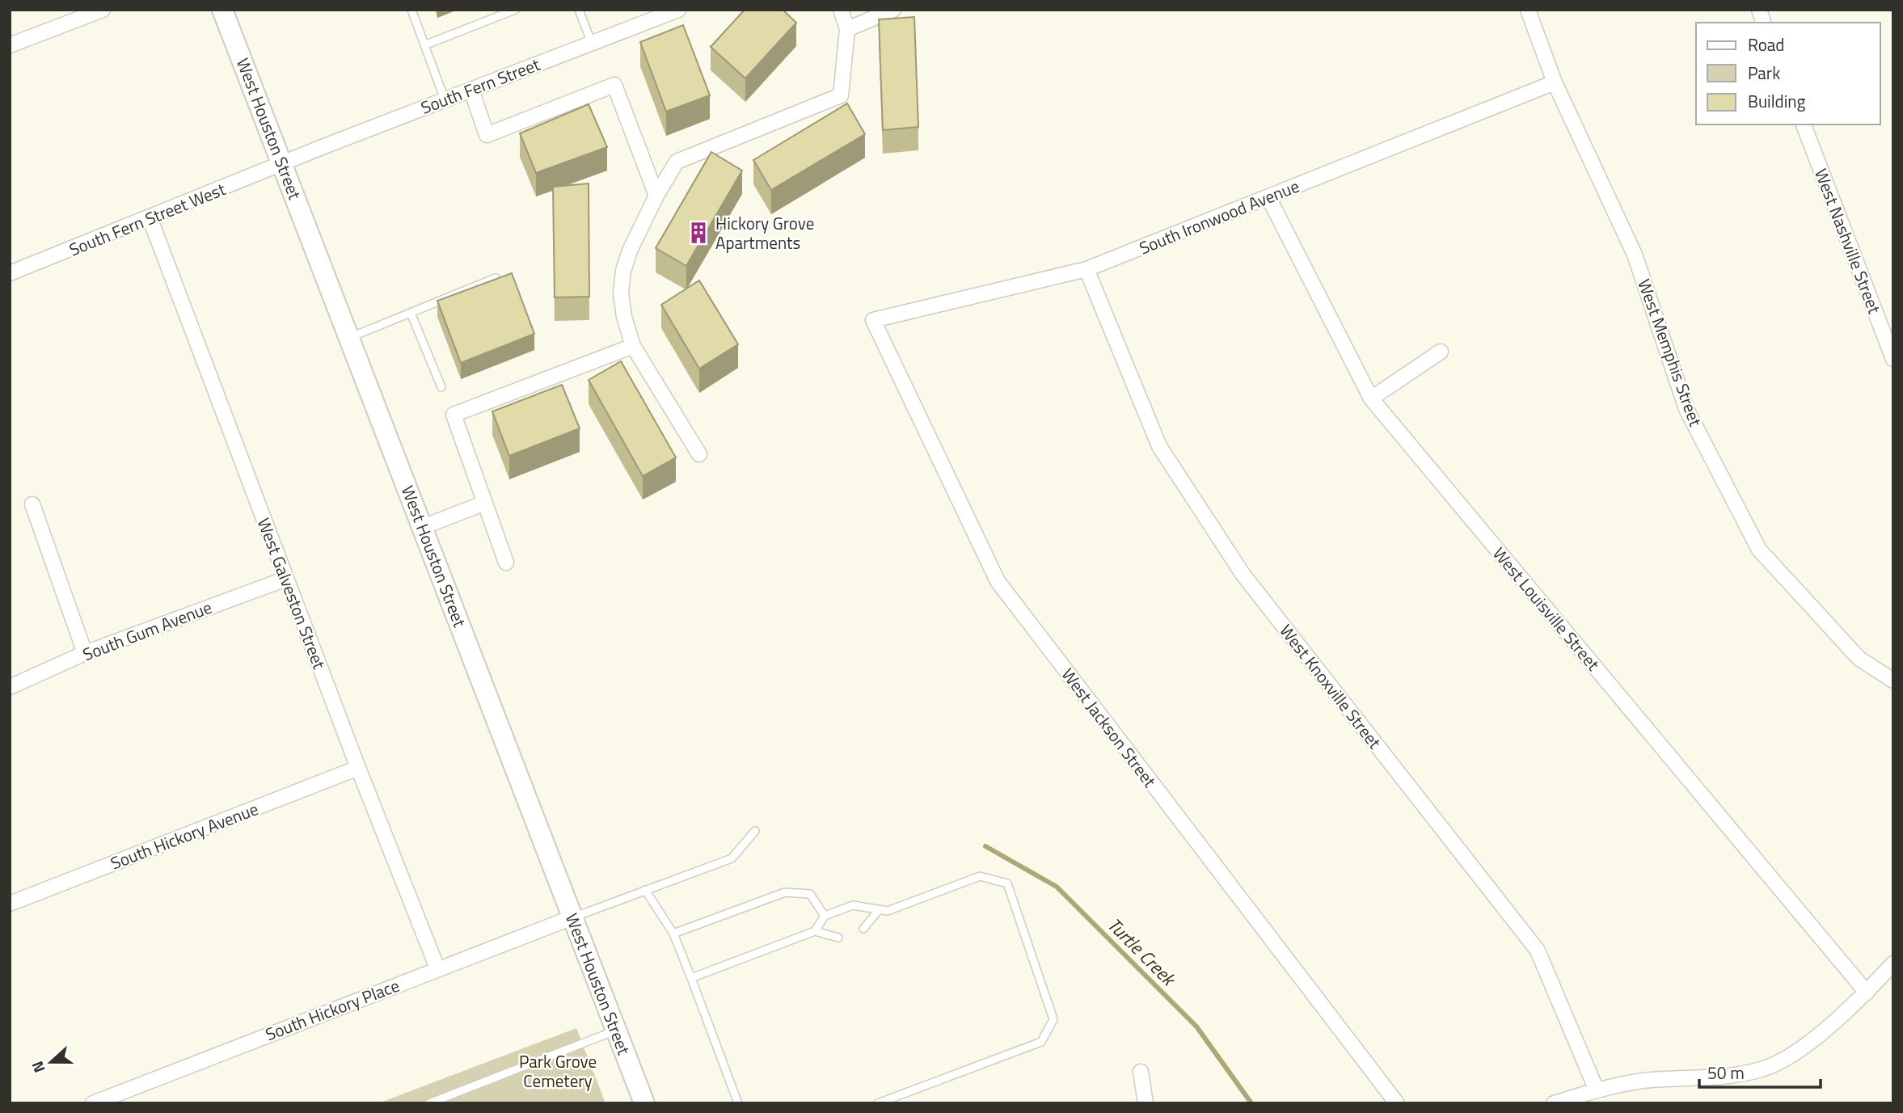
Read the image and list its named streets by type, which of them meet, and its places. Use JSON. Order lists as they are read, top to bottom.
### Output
{
  "streets": {
    "main road": ["West Houston Street"],
    "street": [
      "South Fern Street",
      "South Ironwood Avenue",
      "South Fern Street West",
      "West Nashville Street",
      "West Memphis Street",
      "West Galveston Street",
      "West Louisville Street",
      "South Gum Avenue",
      "West Knoxville Street",
      "West Jackson Street",
      "South Hickory Avenue",
      "South Hickory Place"
    ]
  },
  "crossings": [
    ["South Fern Street", "West Houston Street"],
    ["South Fern Street", "South Fern Street West"],
    ["West Houston Street", "South Fern Street West"],
    ["West Houston Street", "South Hickory Place"],
    ["South Ironwood Avenue", "West Memphis Street"],
    ["South Ironwood Avenue", "West Louisville Street"],
    ["South Ironwood Avenue", "West Knoxville Street"],
    ["South Ironwood Avenue", "West Jackson Street"],
    ["South Fern Street West", "West Galveston Street"],
    ["West Galveston Street", "South Gum Avenue"],
    ["West Galveston Street", "South Hickory Avenue"],
    ["West Galveston Street", "South Hickory Place"]
  ],
  "water": ["Turtle Creek"],
  "parks": ["Park Grove Cemetery"],
  "places": {
    "building": ["Hickory Grove Apartments"]
  },
  "legend": ["Road", "Park", "Building"],
  "scale_bar": "50 m",
  "north": "left"
}
